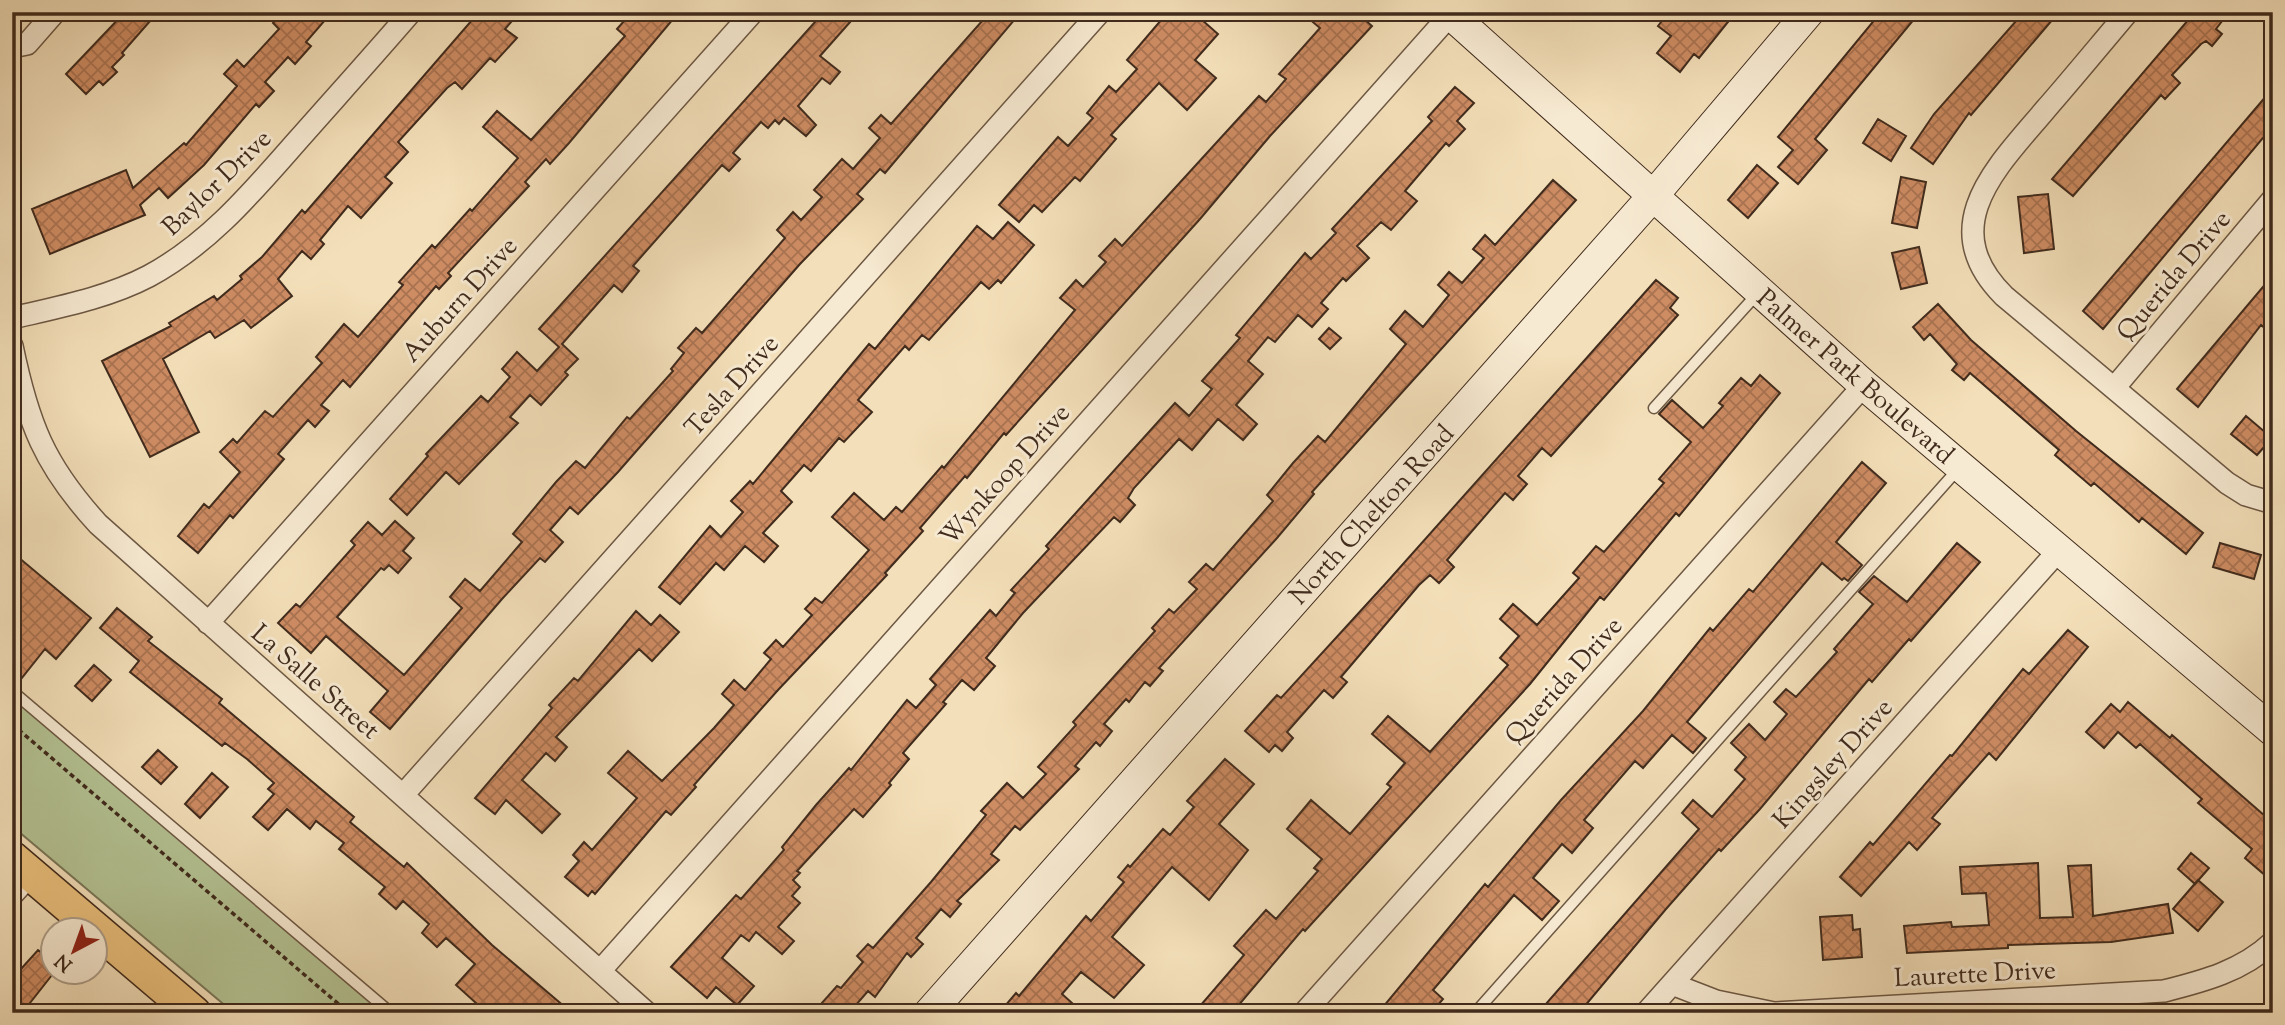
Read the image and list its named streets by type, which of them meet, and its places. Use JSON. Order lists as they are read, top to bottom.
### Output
{
  "streets": {
    "main road": ["Palmer Park Boulevard", "North Chelton Road"],
    "street": [
      "Baylor Drive",
      "Querida Drive",
      "Auburn Drive",
      "Tesla Drive",
      "Wynkoop Drive",
      "La Salle Street",
      "Kingsley Drive",
      "Laurette Drive"
    ]
  },
  "crossings": [
    ["Querida Drive", "Palmer Park Boulevard"],
    ["Auburn Drive", "La Salle Street"],
    ["Palmer Park Boulevard", "Wynkoop Drive"],
    ["Palmer Park Boulevard", "North Chelton Road"],
    ["Palmer Park Boulevard", "Kingsley Drive"],
    ["Tesla Drive", "La Salle Street"],
    ["Wynkoop Drive", "La Salle Street"],
    ["Kingsley Drive", "Laurette Drive"]
  ],
  "north": "bottom left"
}
